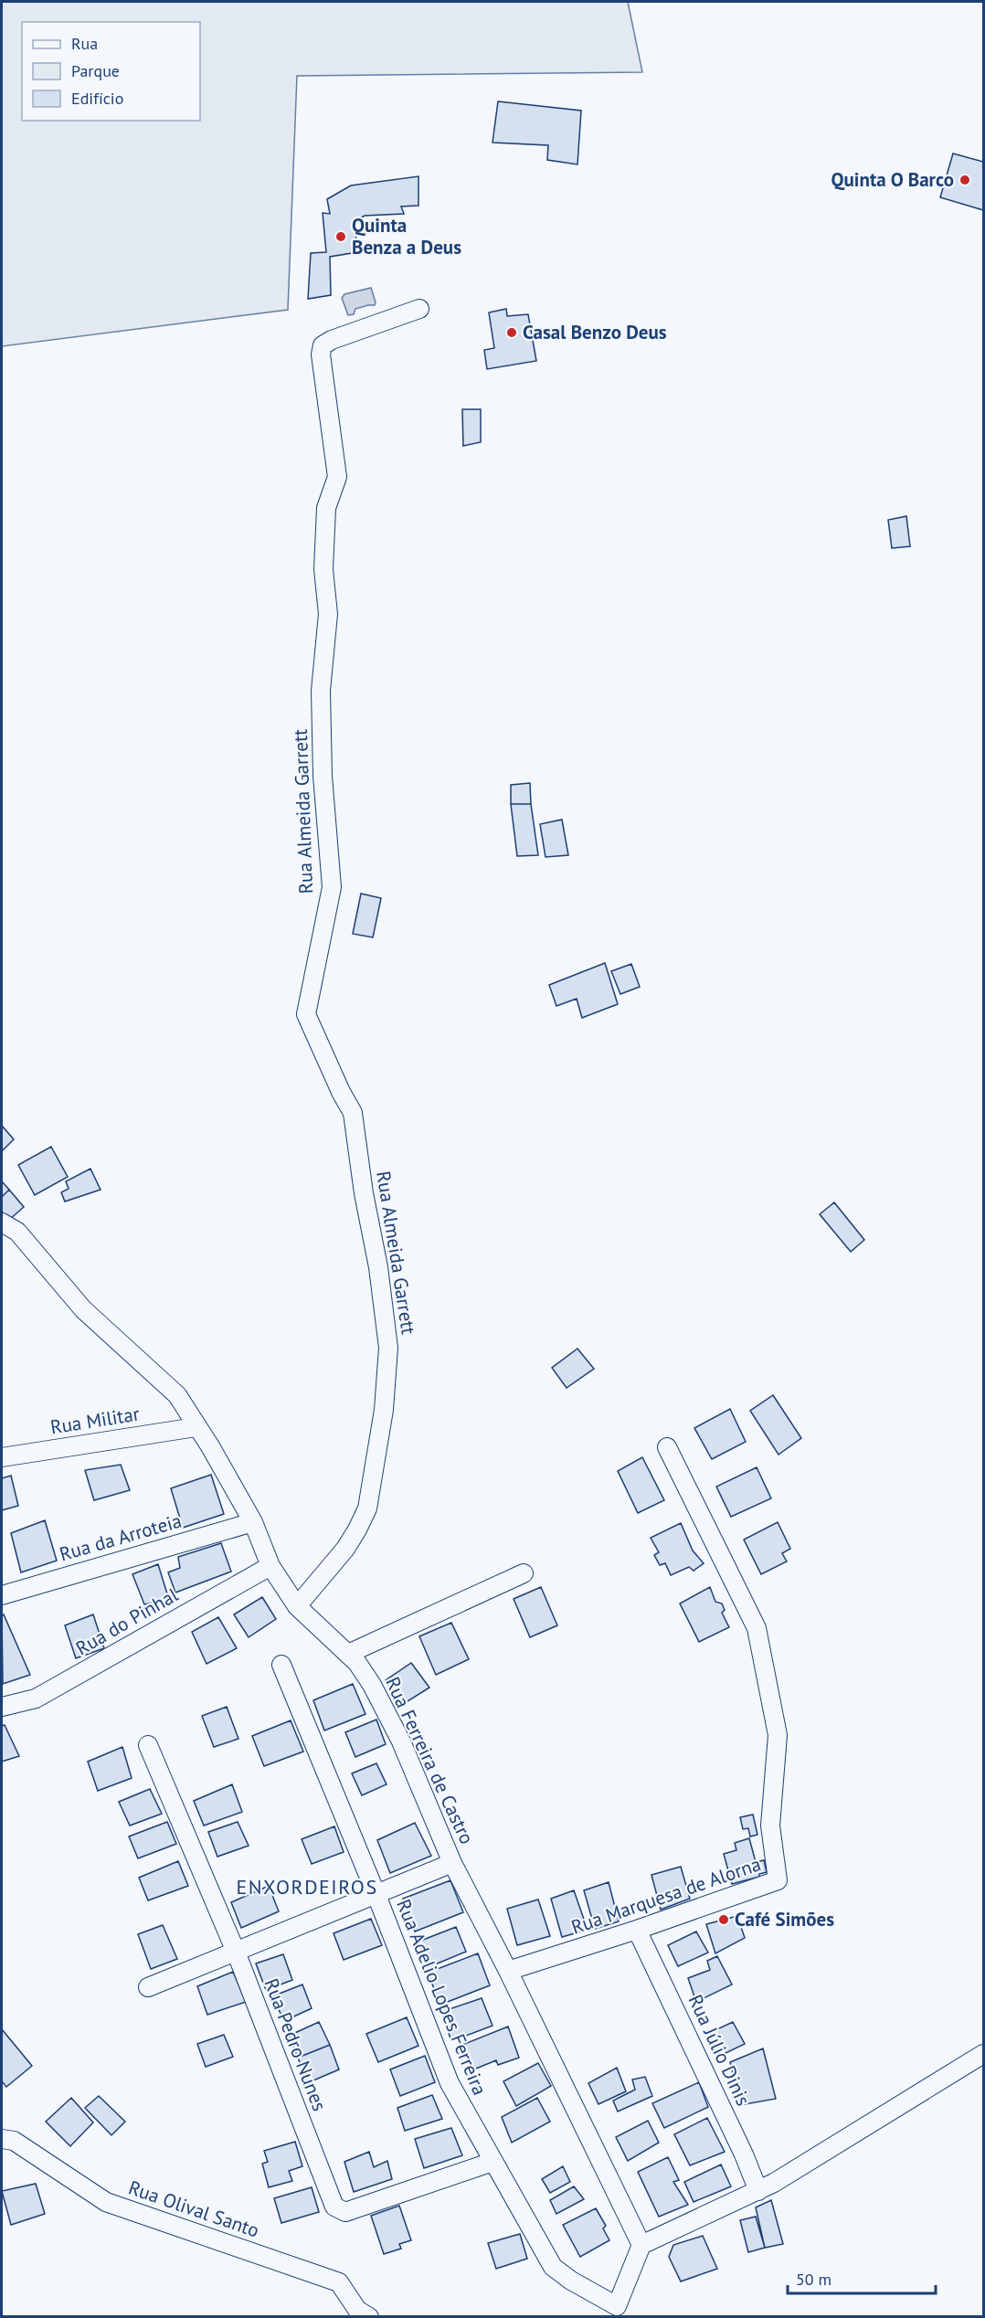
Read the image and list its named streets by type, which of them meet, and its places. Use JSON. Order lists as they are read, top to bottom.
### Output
{
  "streets": {
    "street": [
      "Rua Almeida Garrett",
      "Rua Militar",
      "Rua da Arroteia",
      "Rua do Pinhal",
      "Rua Ferreira de Castro",
      "Rua Marquesa de Alorna",
      "Rua Adelio Lopes Ferreira",
      "Rua Pedro Nunes",
      "Rua Júlio Dinis",
      "Rua Olival Santo"
    ]
  },
  "crossings": [
    ["Rua Almeida Garrett", "Rua Ferreira de Castro"],
    ["Rua Militar", "Rua Ferreira de Castro"],
    ["Rua da Arroteia", "Rua Ferreira de Castro"],
    ["Rua do Pinhal", "Rua Ferreira de Castro"],
    ["Rua Ferreira de Castro", "Rua Marquesa de Alorna"],
    ["Rua Marquesa de Alorna", "Rua Júlio Dinis"],
    ["Rua Adelio Lopes Ferreira", "Rua Pedro Nunes"]
  ],
  "districts": ["ENXORDEIROS"],
  "places": [
    "Quinta O Barco",
    "Quinta Benza a Deus",
    "Casal Benzo Deus",
    "Café Simões"
  ],
  "legend": ["Rua", "Parque", "Edifício"],
  "scale_bar": "50 m"
}
